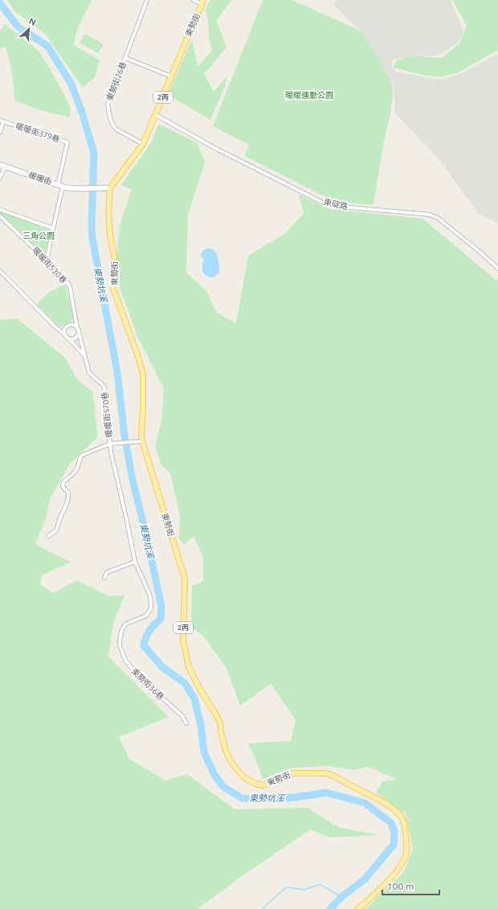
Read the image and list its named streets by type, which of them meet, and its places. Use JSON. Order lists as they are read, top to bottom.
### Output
{
  "streets": {
    "main road": ["東勢街", "2丙"],
    "street": [
      "東勢街26巷",
      "暖暖街379巷",
      "暖暖街",
      "東碇路",
      "暖暖街530巷",
      "暖暖街570巷",
      "東勢街36巷"
    ]
  },
  "crossings": [
    ["東勢街", "東勢街26巷"],
    ["東勢街", "暖暖街"],
    ["東勢街", "東碇路"],
    ["暖暖街379巷", "暖暖街"],
    ["暖暖街570巷", "東勢街36巷"]
  ],
  "water": ["東勢坑溪"],
  "parks": ["暖暖運動公園", "三角公園"],
  "scale_bar": "100 m",
  "north": "top right"
}
